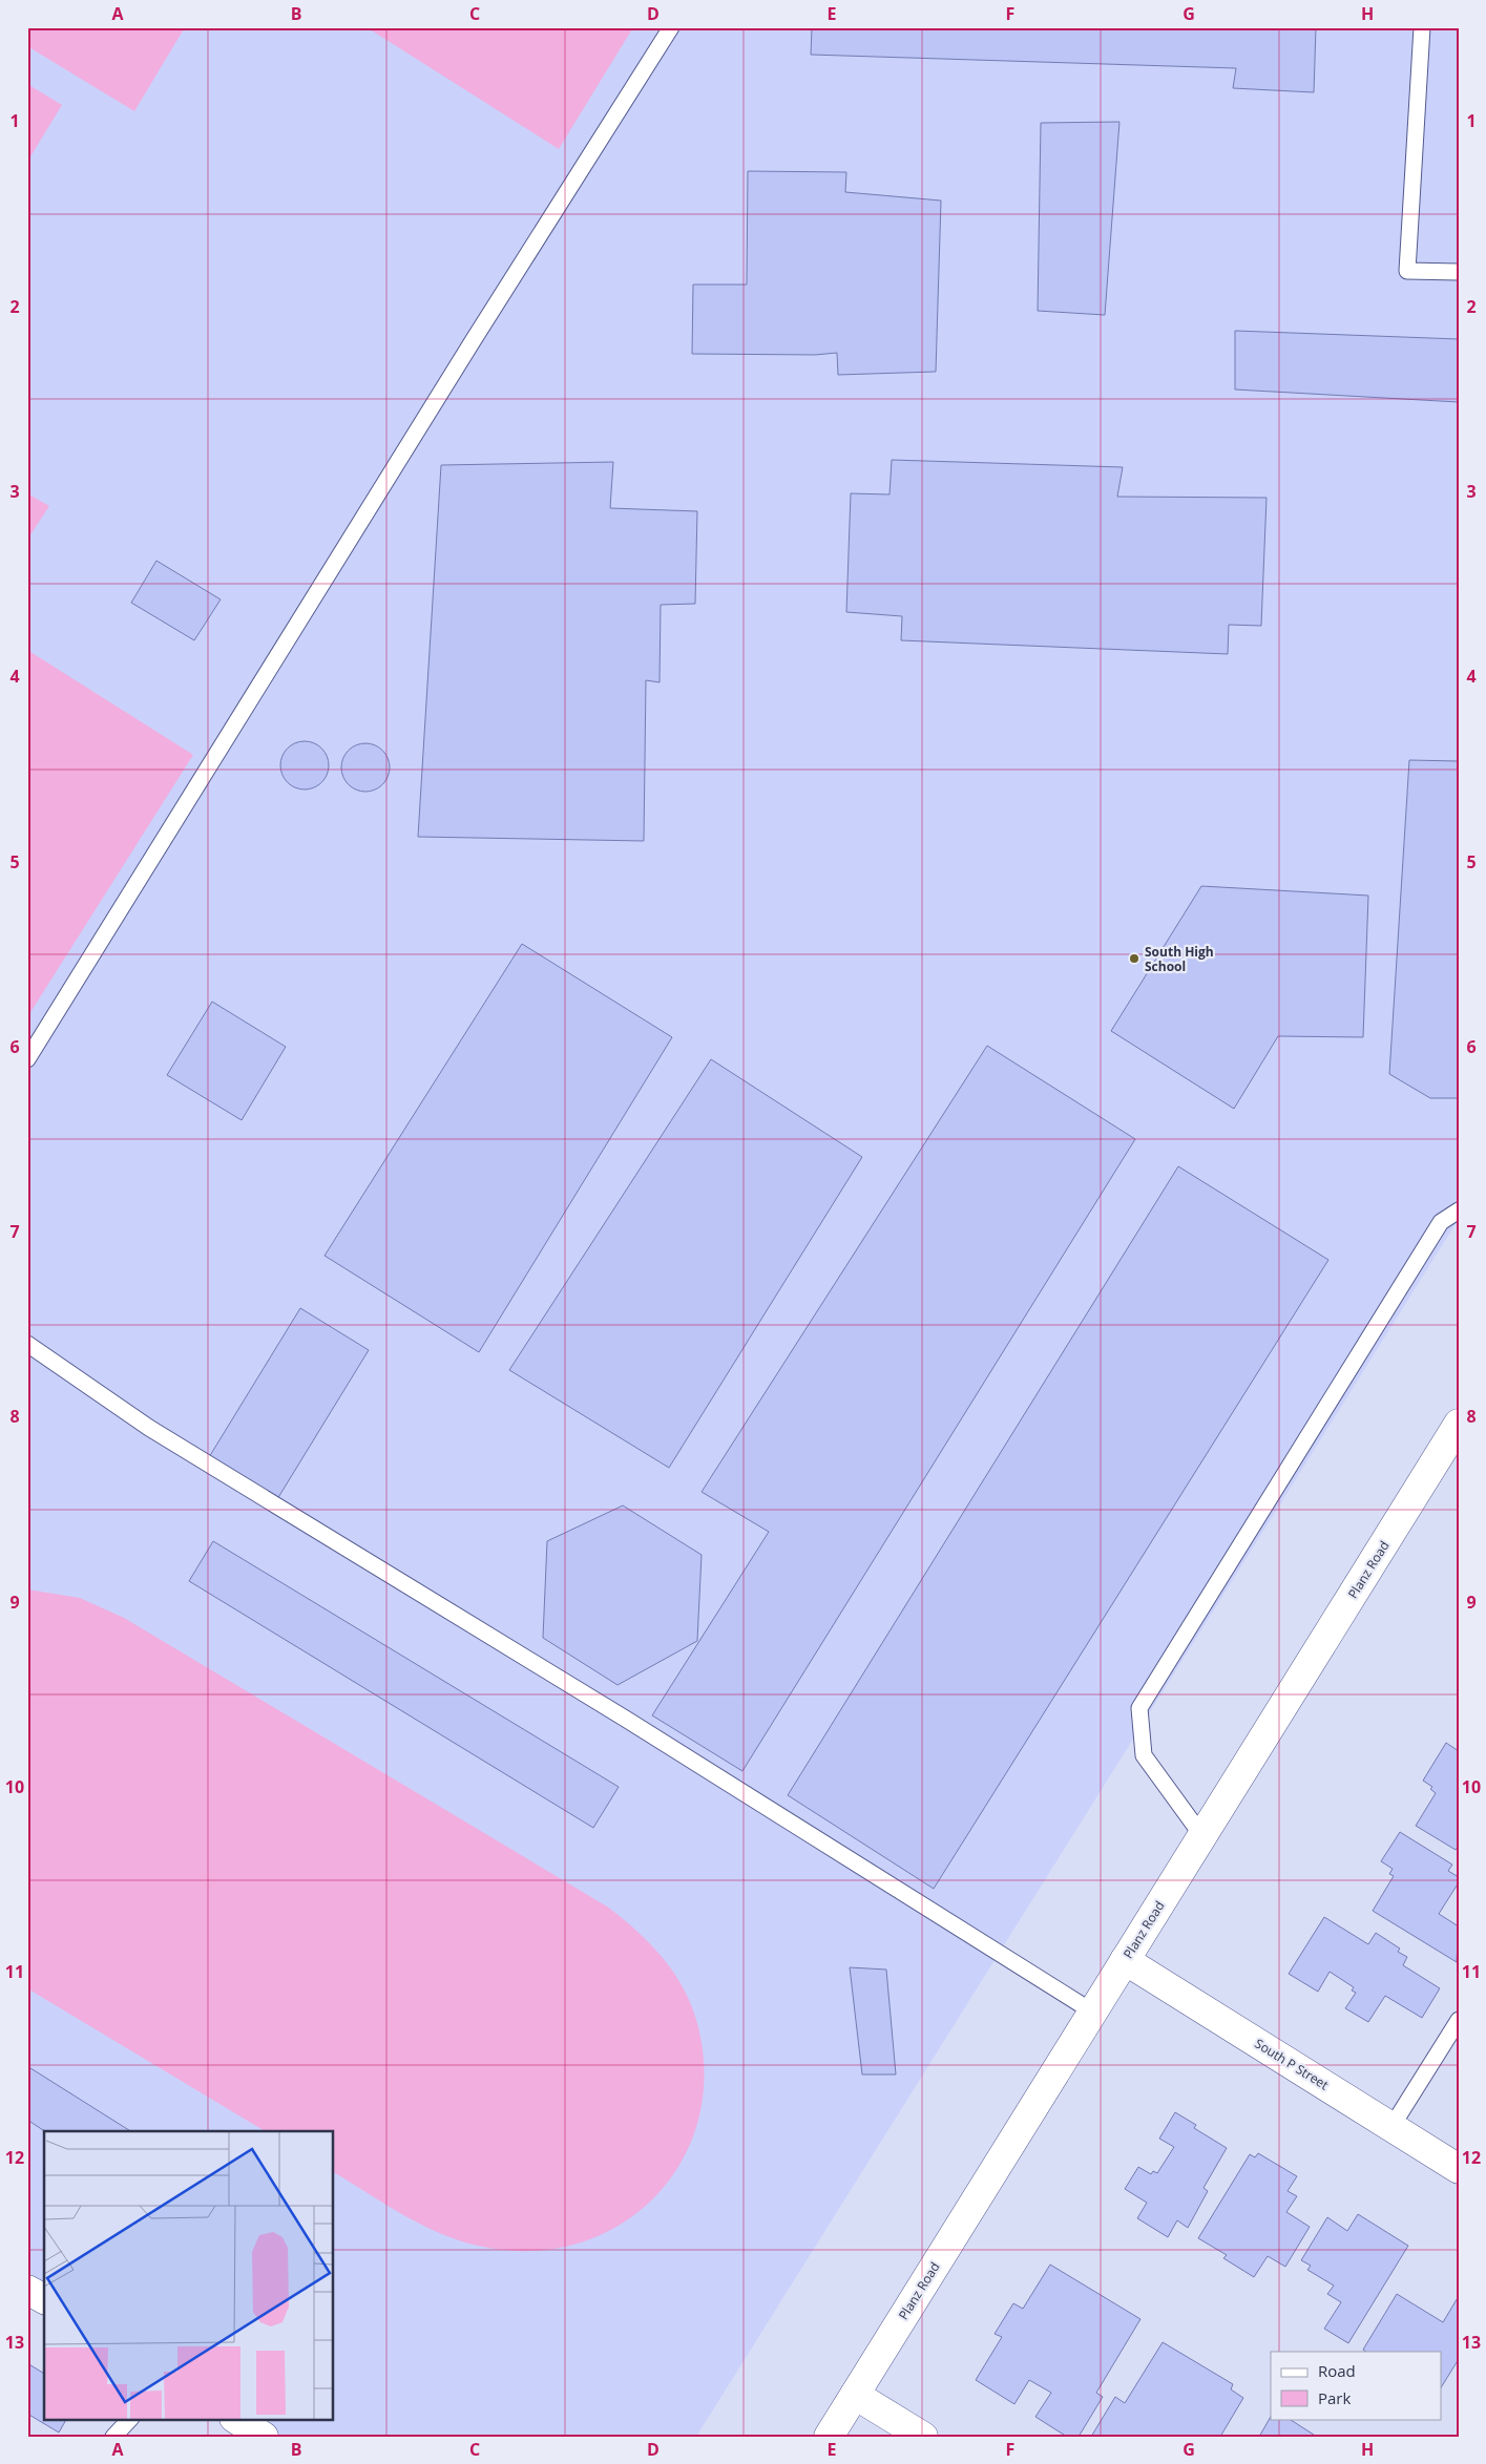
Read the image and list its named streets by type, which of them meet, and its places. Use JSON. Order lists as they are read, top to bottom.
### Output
{
  "streets": {
    "street": ["Planz Road", "South P Street"]
  },
  "crossings": [
    ["Planz Road", "South P Street"]
  ],
  "places": ["South High School"],
  "legend": ["Road", "Park"],
  "grid": {
    "columns": [
      "A",
      "B",
      "C",
      "D",
      "E",
      "F",
      "G",
      "H"
    ],
    "rows": [
      "1",
      "2",
      "3",
      "4",
      "5",
      "6",
      "7",
      "8",
      "9",
      "10",
      "11",
      "12",
      "13"
    ]
  }
}
